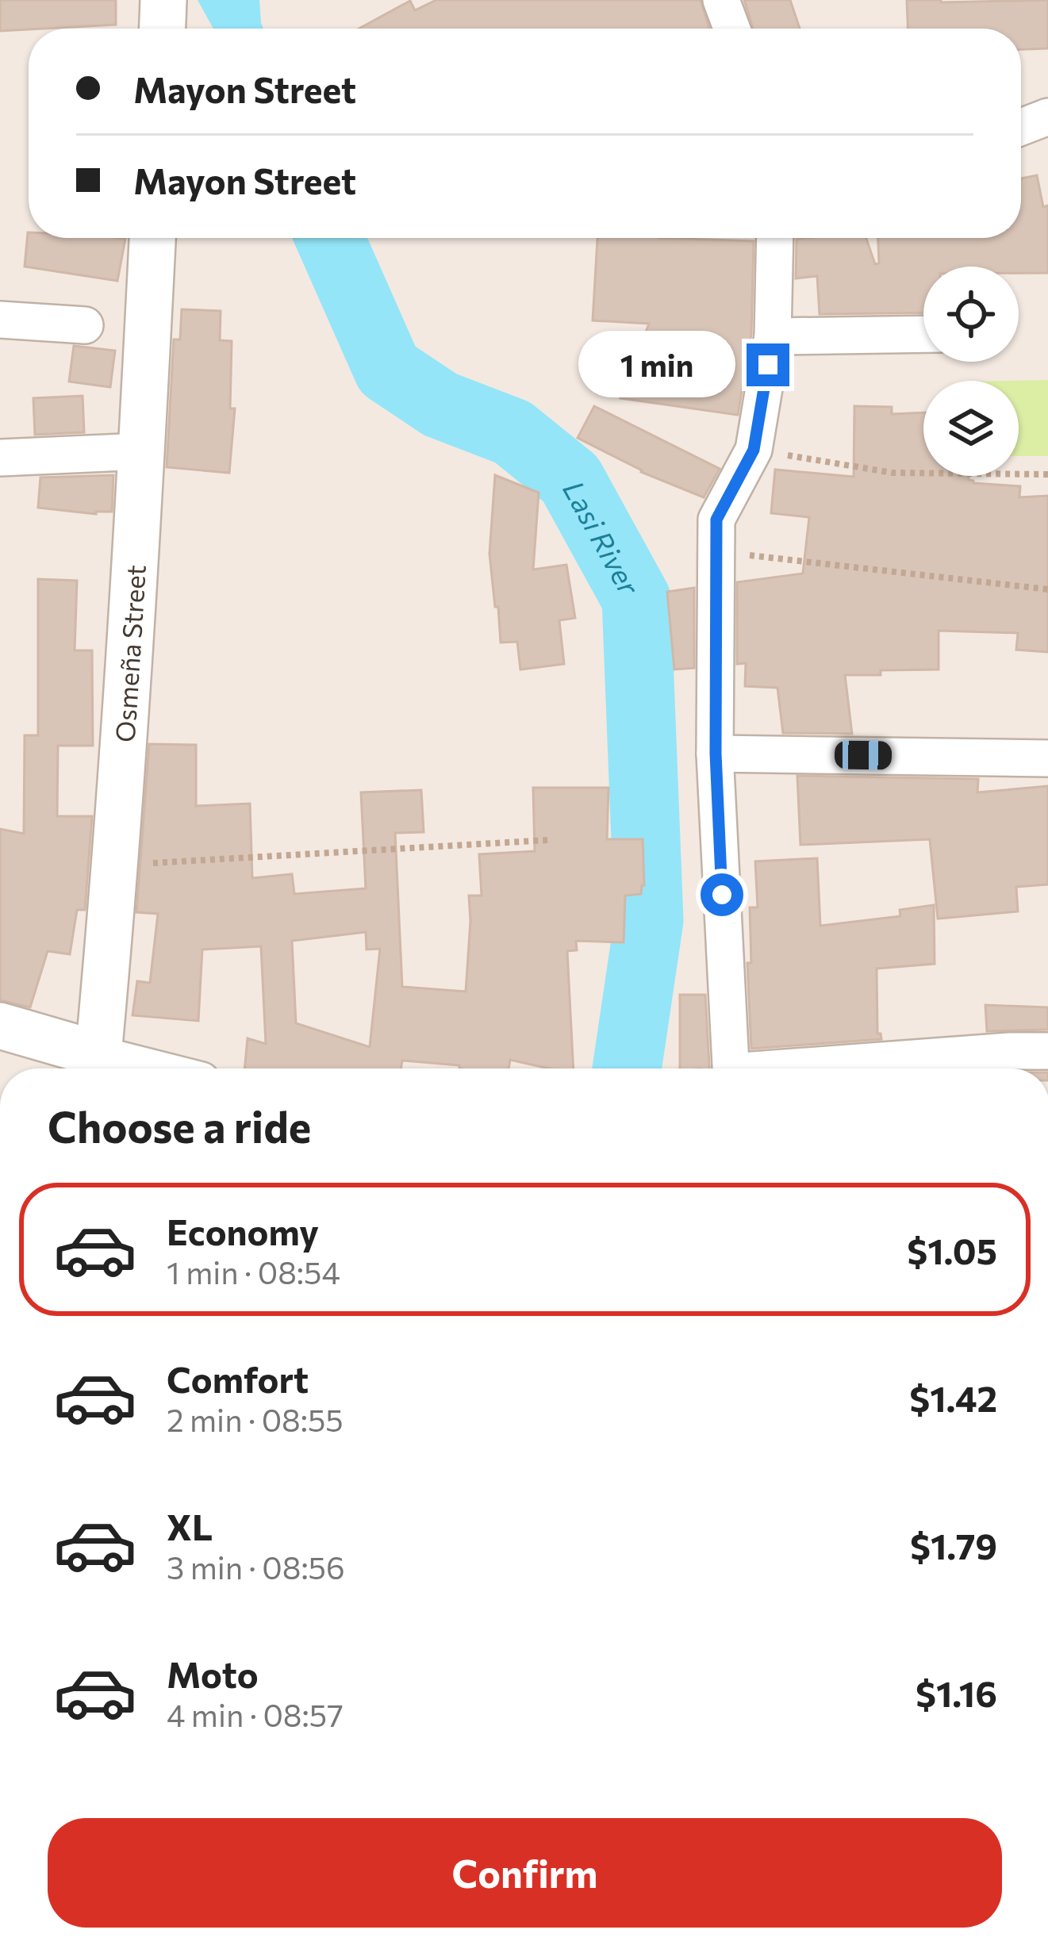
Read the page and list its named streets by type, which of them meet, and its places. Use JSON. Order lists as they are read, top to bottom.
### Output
{
  "streets": {
    "street": ["Osmeña Street"]
  },
  "water": ["Lasi River"],
  "page": {
    "banner": ["Mayon Street", "Mayon Street"],
    "bubble": "1 min",
    "heading": "Choose a ride",
    "list": [
      {
        "name": "Economy",
        "note": "1 min · 08:54",
        "value": "$1.05"
      },
      {
        "name": "Comfort",
        "note": "2 min · 08:55",
        "value": "$1.42"
      },
      {
        "name": "XL",
        "note": "3 min · 08:56",
        "value": "$1.79"
      },
      {
        "name": "Moto",
        "note": "4 min · 08:57",
        "value": "$1.16"
      }
    ],
    "buttons": "Confirm"
  }
}
